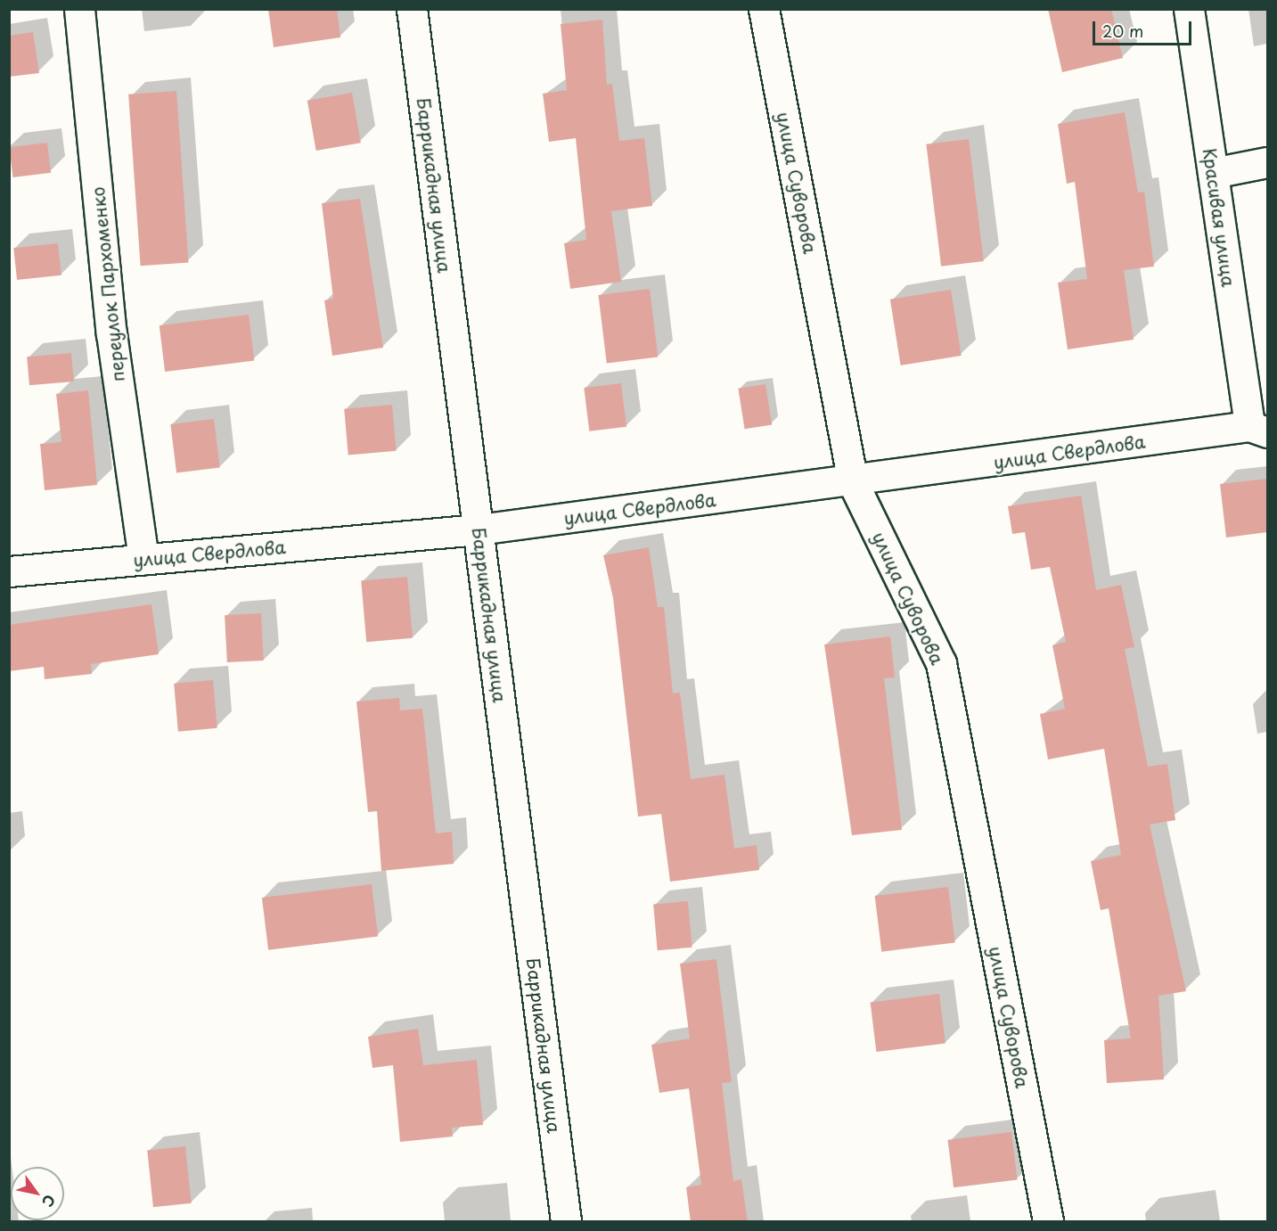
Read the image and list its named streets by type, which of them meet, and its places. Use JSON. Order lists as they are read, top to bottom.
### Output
{
  "streets": {
    "street": [
      "улица Суворова",
      "Баррикадная улица",
      "Красивая улица",
      "переулок Пархоменко",
      "улица Свердлова"
    ]
  },
  "crossings": [
    ["улица Суворова", "улица Свердлова"],
    ["Баррикадная улица", "улица Свердлова"],
    ["Красивая улица", "улица Свердлова"],
    ["переулок Пархоменко", "улица Свердлова"]
  ],
  "scale_bar": "20 m",
  "north": "bottom right"
}
